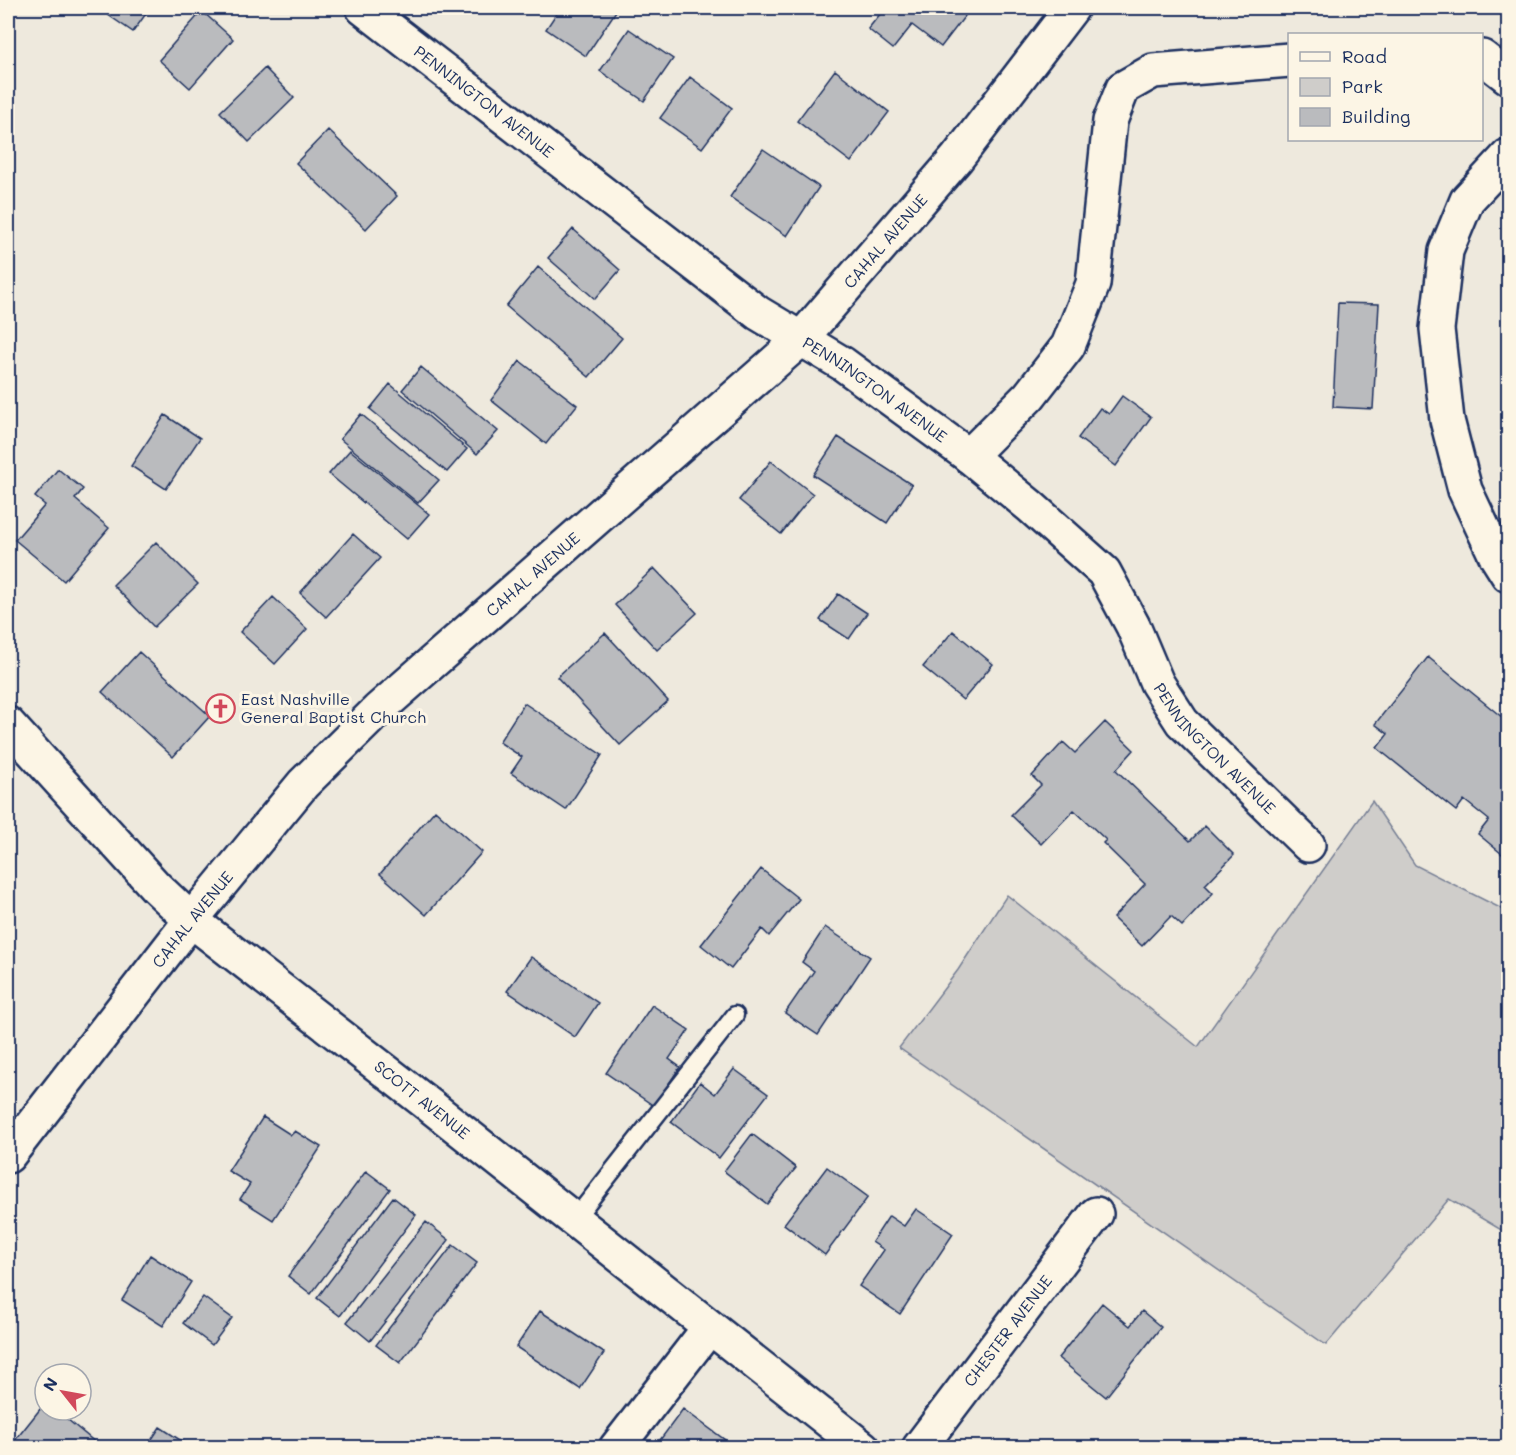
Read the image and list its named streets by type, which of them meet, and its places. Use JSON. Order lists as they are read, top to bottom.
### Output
{
  "streets": {
    "street": [
      "PENNINGTON AVENUE",
      "CAHAL AVENUE",
      "SCOTT AVENUE",
      "CHESTER AVENUE"
    ]
  },
  "crossings": [
    ["PENNINGTON AVENUE", "CAHAL AVENUE"],
    ["CAHAL AVENUE", "SCOTT AVENUE"]
  ],
  "places": {
    "church": ["East Nashville General Baptist Church"]
  },
  "legend": ["Road", "Park", "Building"],
  "north": "top left"
}
